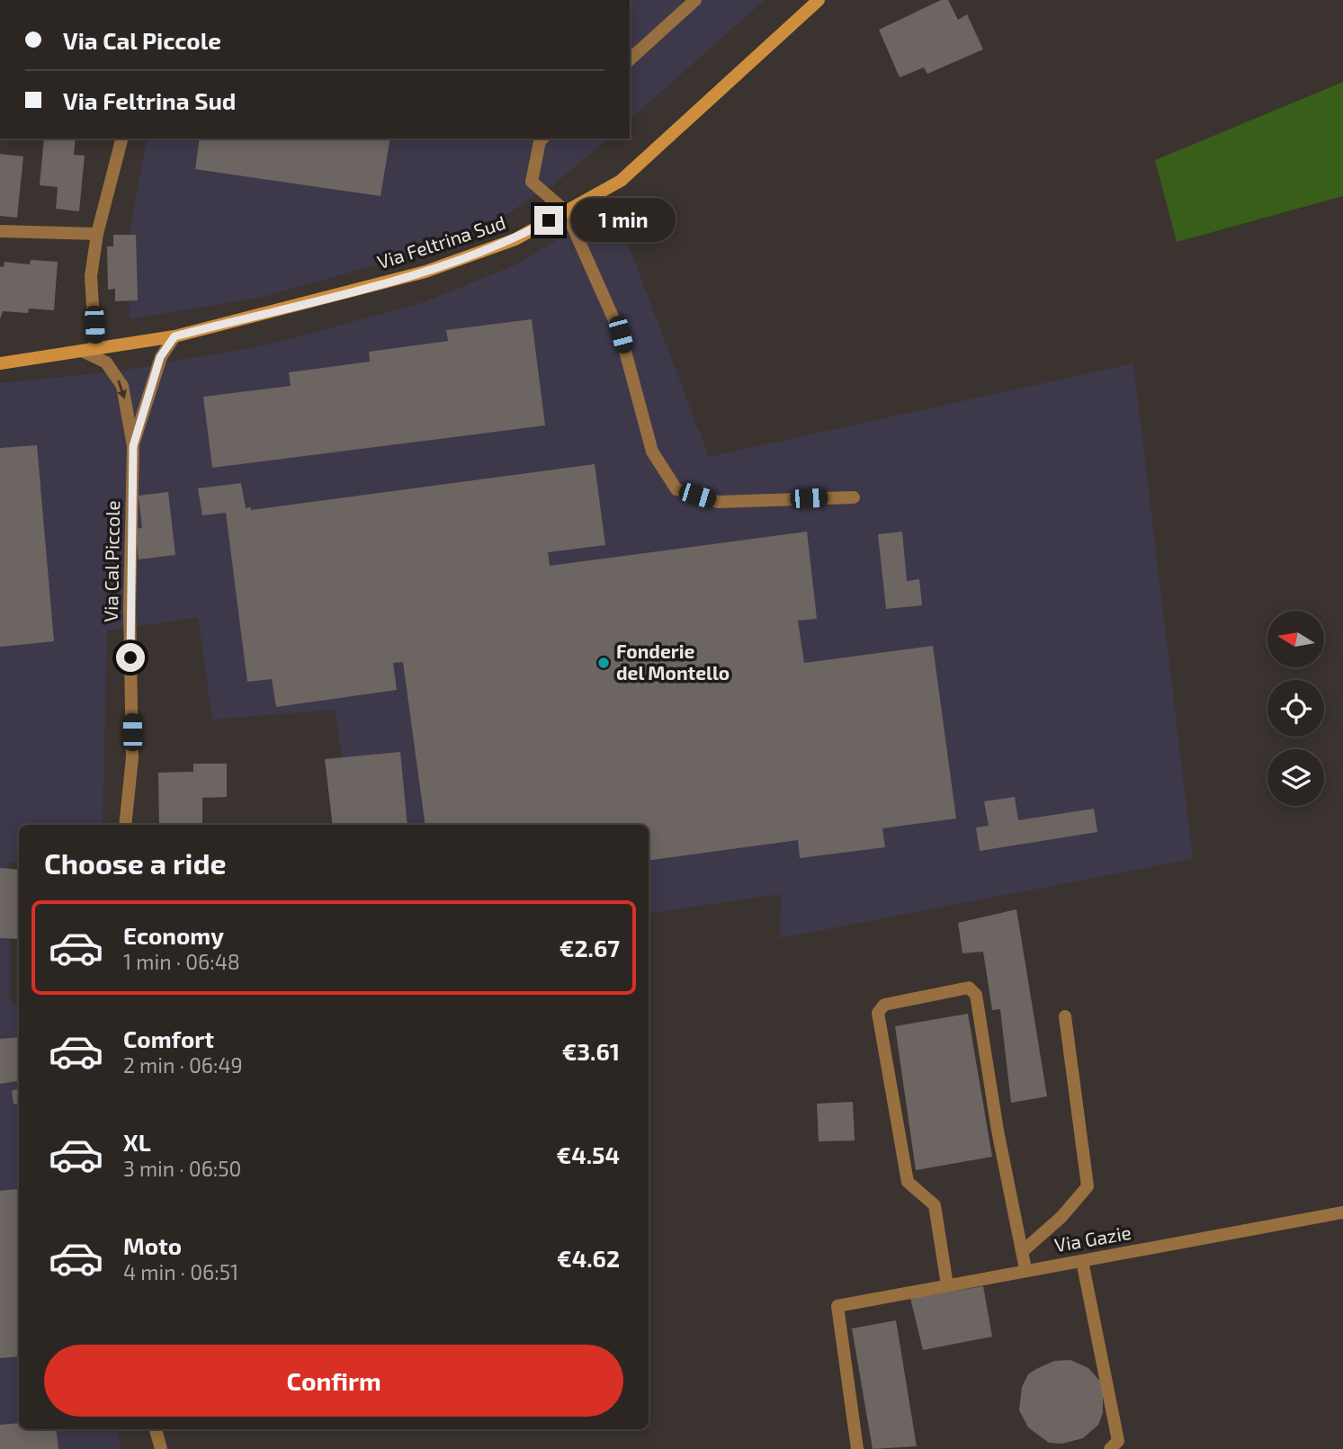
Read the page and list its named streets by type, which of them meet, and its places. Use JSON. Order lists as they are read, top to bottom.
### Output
{
  "streets": {
    "main road": ["Via Feltrina Sud"],
    "street": ["Via Cal Piccole", "Via Gazie"]
  },
  "crossings": [
    ["Via Feltrina Sud", "Via Cal Piccole"]
  ],
  "places": ["Fonderie del Montello"],
  "north": "left",
  "page": {
    "banner": ["Via Cal Piccole", "Via Feltrina Sud"],
    "bubble": "1 min",
    "heading": "Choose a ride",
    "list": [
      {
        "name": "Economy",
        "note": "1 min · 06:48",
        "value": "€2.67"
      },
      {
        "name": "Comfort",
        "note": "2 min · 06:49",
        "value": "€3.61"
      },
      {
        "name": "XL",
        "note": "3 min · 06:50",
        "value": "€4.54"
      },
      {
        "name": "Moto",
        "note": "4 min · 06:51",
        "value": "€4.62"
      }
    ],
    "buttons": "Confirm"
  }
}
